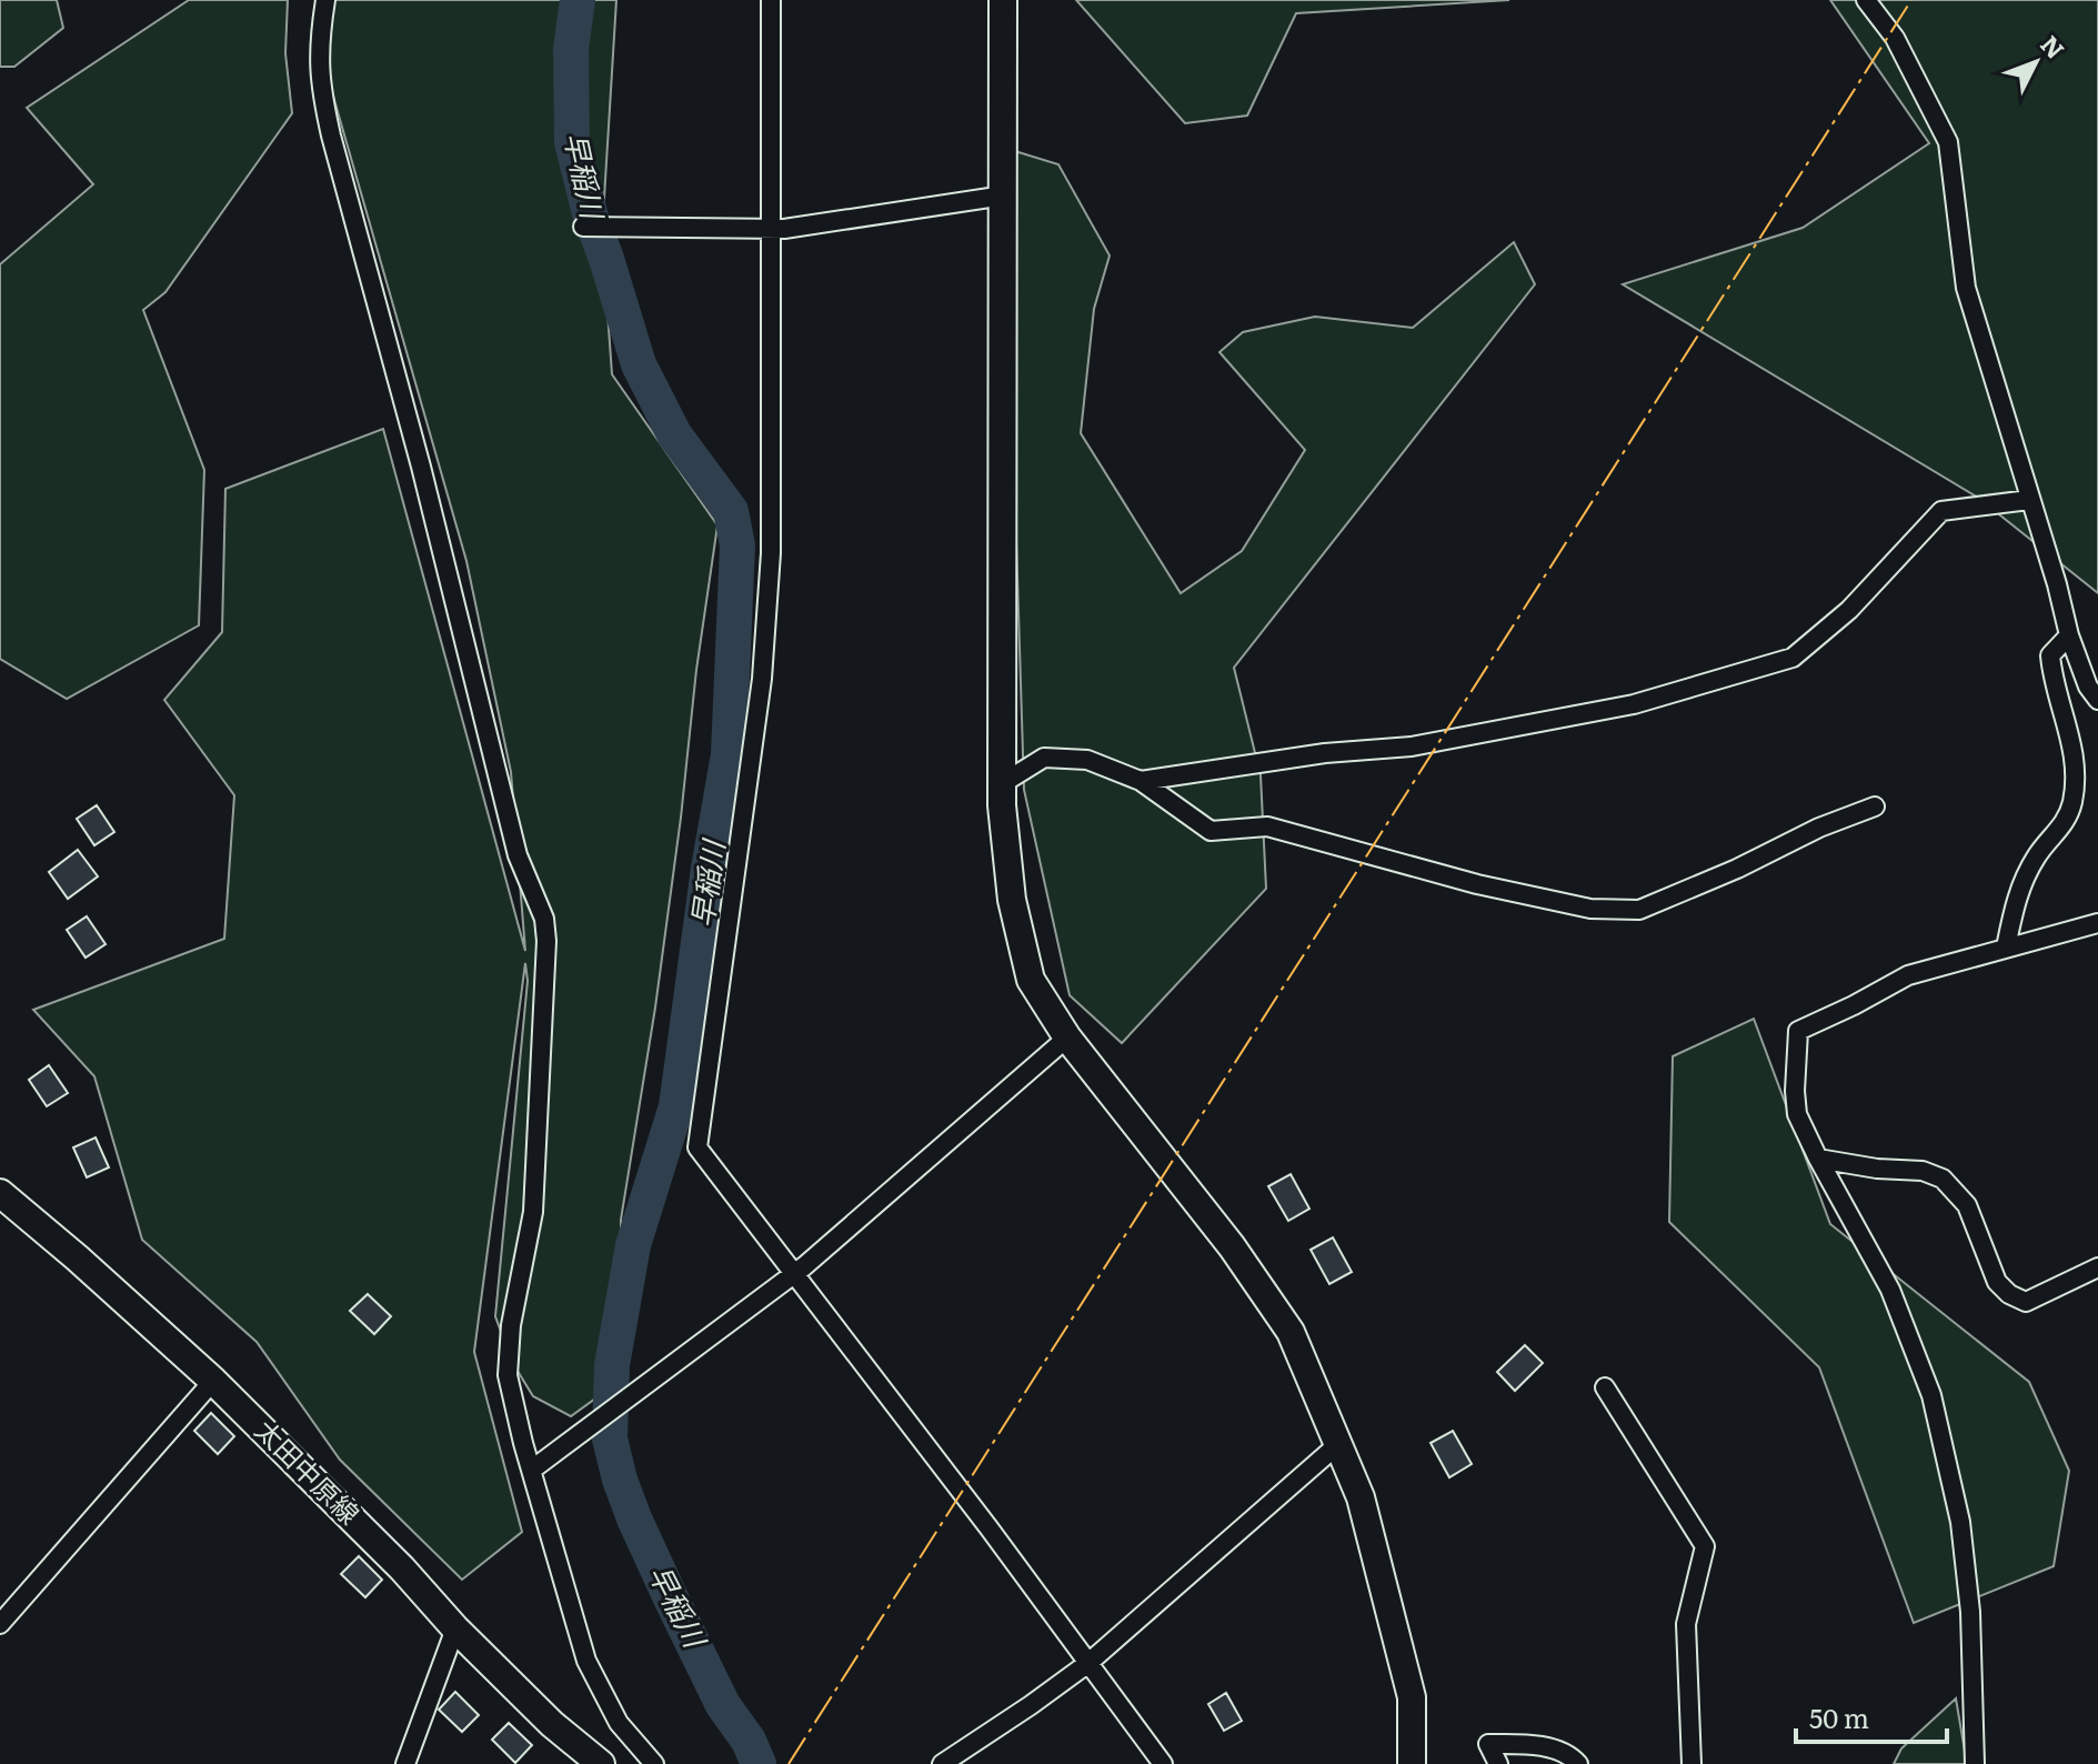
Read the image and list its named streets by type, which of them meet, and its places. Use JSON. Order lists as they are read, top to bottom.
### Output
{
  "streets": {
    "street": ["太田中原線"]
  },
  "water": ["早稲川"],
  "scale_bar": "50 m",
  "north": "top right"
}
